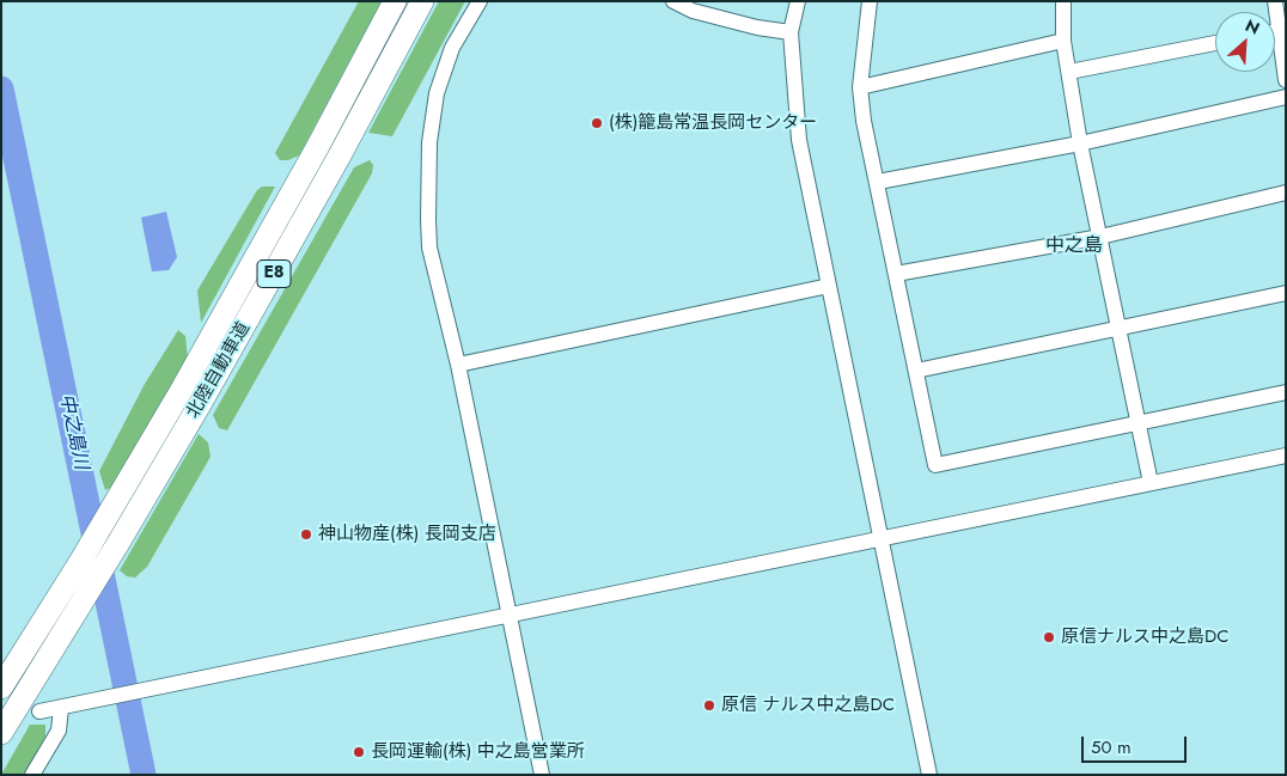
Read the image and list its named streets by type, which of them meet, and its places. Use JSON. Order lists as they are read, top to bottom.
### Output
{
  "streets": {
    "highway": ["E8", "北陸自動車道"]
  },
  "crossings": [
    ["E8", "北陸自動車道"]
  ],
  "districts": ["中之島"],
  "water": ["中之島川"],
  "places": [
    "(株)籠島常温長岡センター",
    "神山物産(株) 長岡支店",
    "原信ナルス中之島DC",
    "原信 ナルス中之島DC",
    "長岡運輸(株) 中之島営業所"
  ],
  "scale_bar": "50 m",
  "north": "top right"
}
